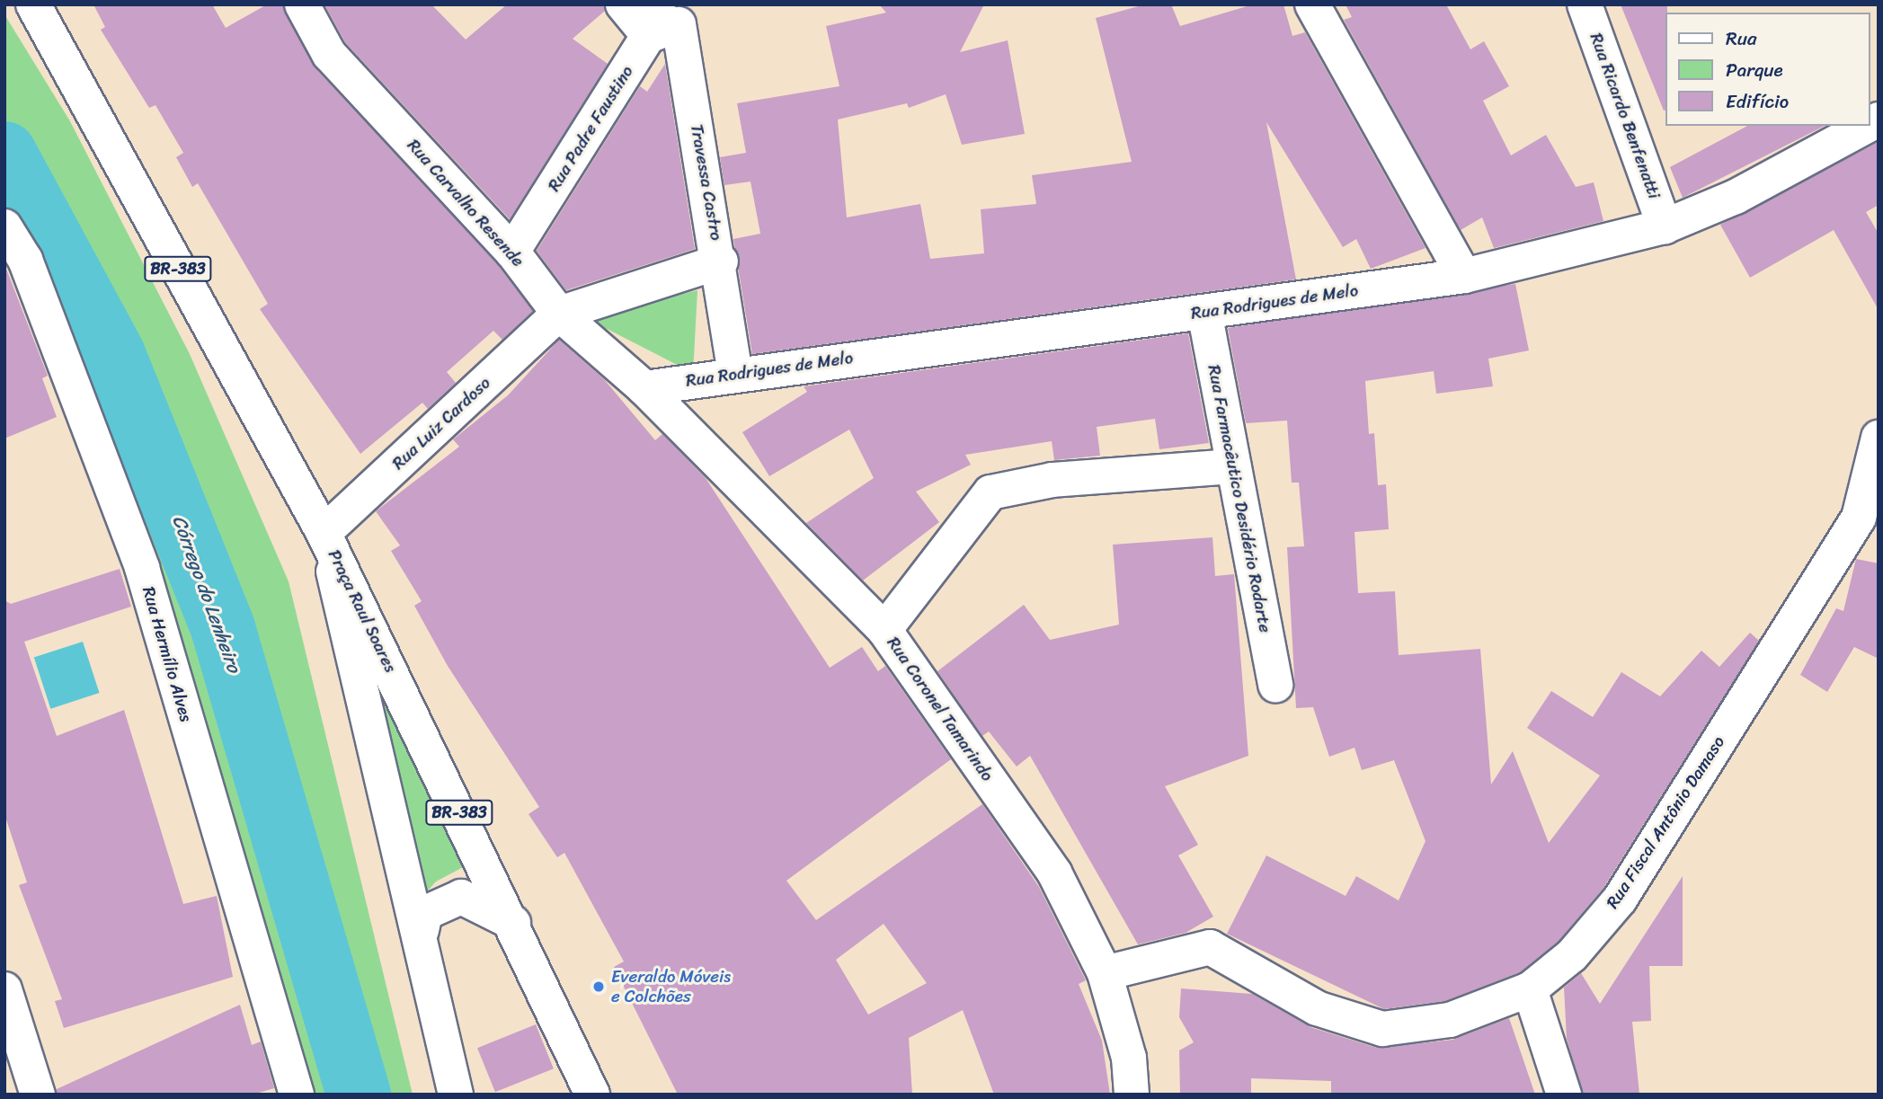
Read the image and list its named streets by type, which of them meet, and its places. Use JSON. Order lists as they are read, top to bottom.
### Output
{
  "streets": {
    "main road": [
      "Rua Ricardo Benfenatti",
      "Rua Padre Faustino",
      "Travessa Castro",
      "Rua Carvalho Resende",
      "BR-383",
      "Rua Rodrigues de Melo",
      "Rua Luiz Cardoso",
      "Rua Farmacêutico Desidério Rodarte",
      "Praça Raul Soares",
      "Rua Hermílio Alves",
      "Rua Coronel Tamarindo",
      "Rua Fiscal Antônio Damaso"
    ]
  },
  "crossings": [
    ["Rua Ricardo Benfenatti", "Rua Rodrigues de Melo"],
    ["Rua Padre Faustino", "Travessa Castro"],
    ["Rua Padre Faustino", "Rua Carvalho Resende"],
    ["Travessa Castro", "Rua Rodrigues de Melo"],
    ["Rua Carvalho Resende", "Rua Rodrigues de Melo"],
    ["Rua Carvalho Resende", "Rua Luiz Cardoso"],
    ["Rua Carvalho Resende", "Rua Coronel Tamarindo"],
    ["BR-383", "Rua Luiz Cardoso"],
    ["BR-383", "Praça Raul Soares"],
    ["Rua Rodrigues de Melo", "Rua Farmacêutico Desidério Rodarte"],
    ["Rua Rodrigues de Melo", "Rua Coronel Tamarindo"],
    ["Rua Luiz Cardoso", "Praça Raul Soares"],
    ["Rua Coronel Tamarindo", "Rua Fiscal Antônio Damaso"]
  ],
  "water": ["Córrego do Lenheiro"],
  "places": ["Everaldo Móveis e Colchões"],
  "legend": ["Rua", "Parque", "Edifício"]
}
